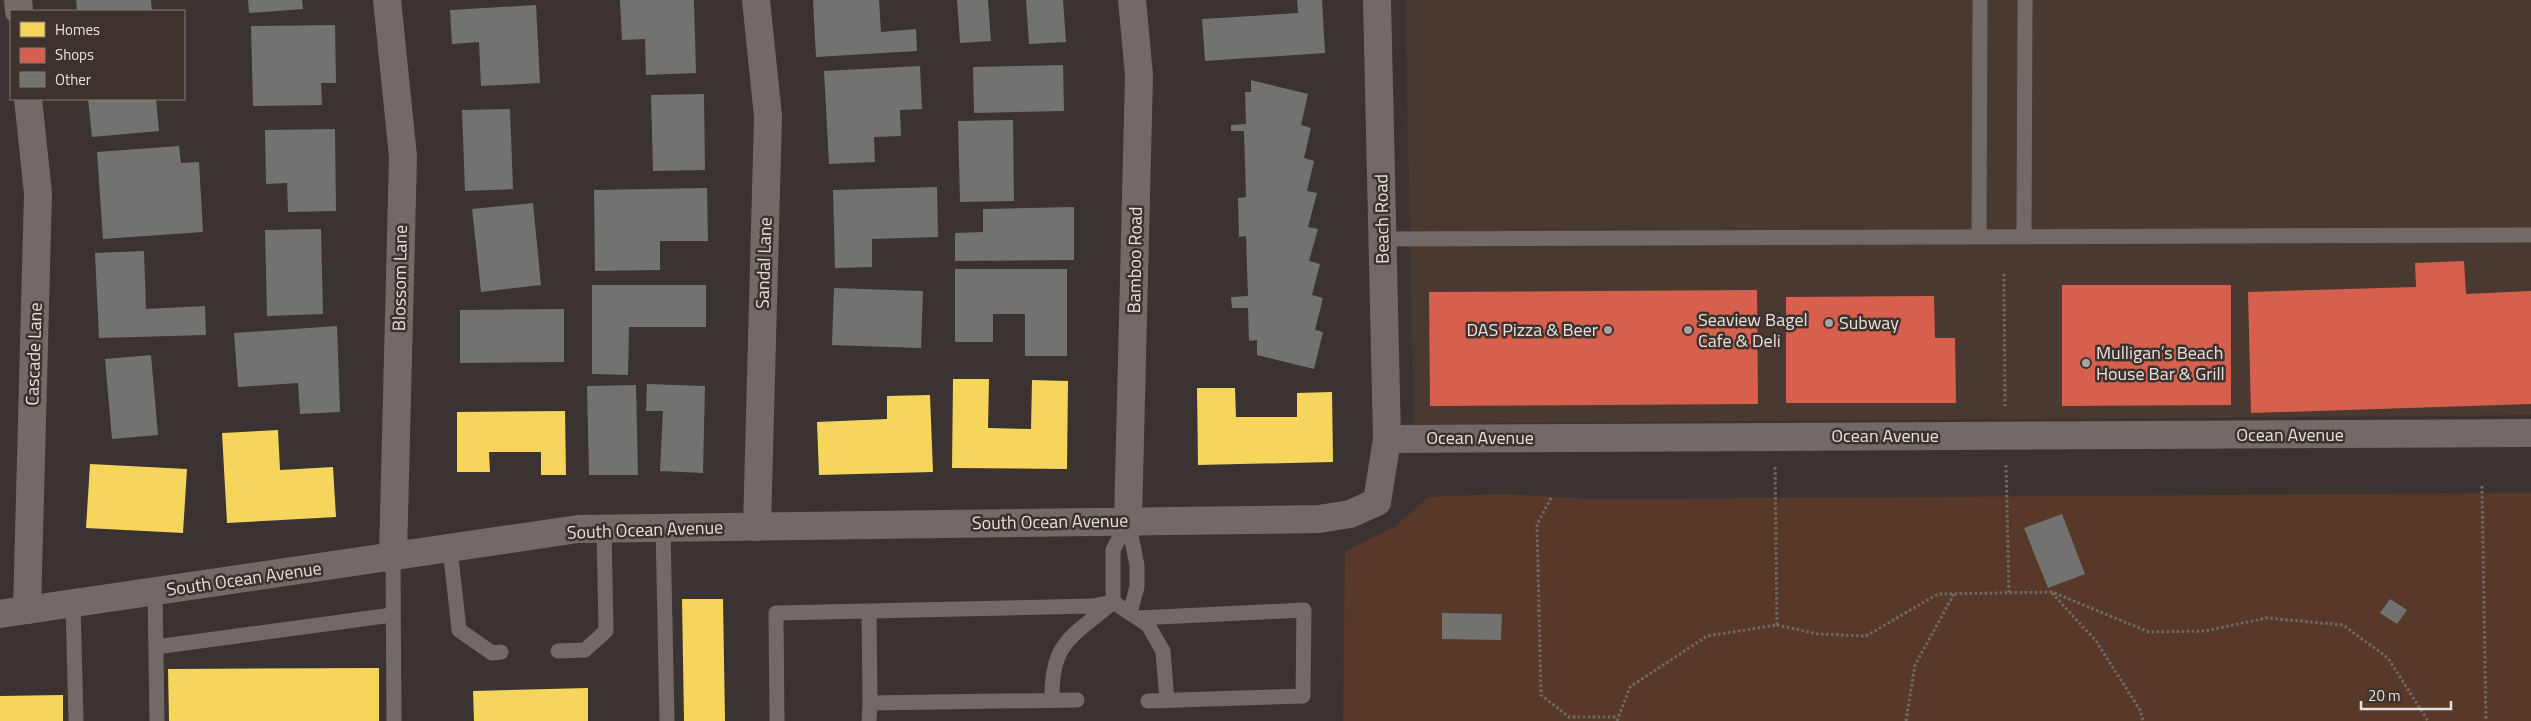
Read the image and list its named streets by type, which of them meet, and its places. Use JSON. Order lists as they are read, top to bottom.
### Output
{
  "streets": {
    "street": [
      "Beach Road",
      "Bamboo Road",
      "Sandal Lane",
      "Blossom Lane",
      "Cascade Lane",
      "Ocean Avenue",
      "South Ocean Avenue"
    ]
  },
  "crossings": [
    ["Beach Road", "Ocean Avenue"],
    ["Beach Road", "South Ocean Avenue"],
    ["Bamboo Road", "South Ocean Avenue"],
    ["Sandal Lane", "South Ocean Avenue"],
    ["Blossom Lane", "South Ocean Avenue"],
    ["Cascade Lane", "South Ocean Avenue"],
    ["Ocean Avenue", "South Ocean Avenue"]
  ],
  "places": [
    "Subway",
    "DAS Pizza & Beer",
    "Seaview Bagel Cafe & Deli",
    "Mulligan’s Beach House Bar & Grill"
  ],
  "legend": ["Homes", "Shops", "Other"],
  "scale_bar": "20 m"
}
